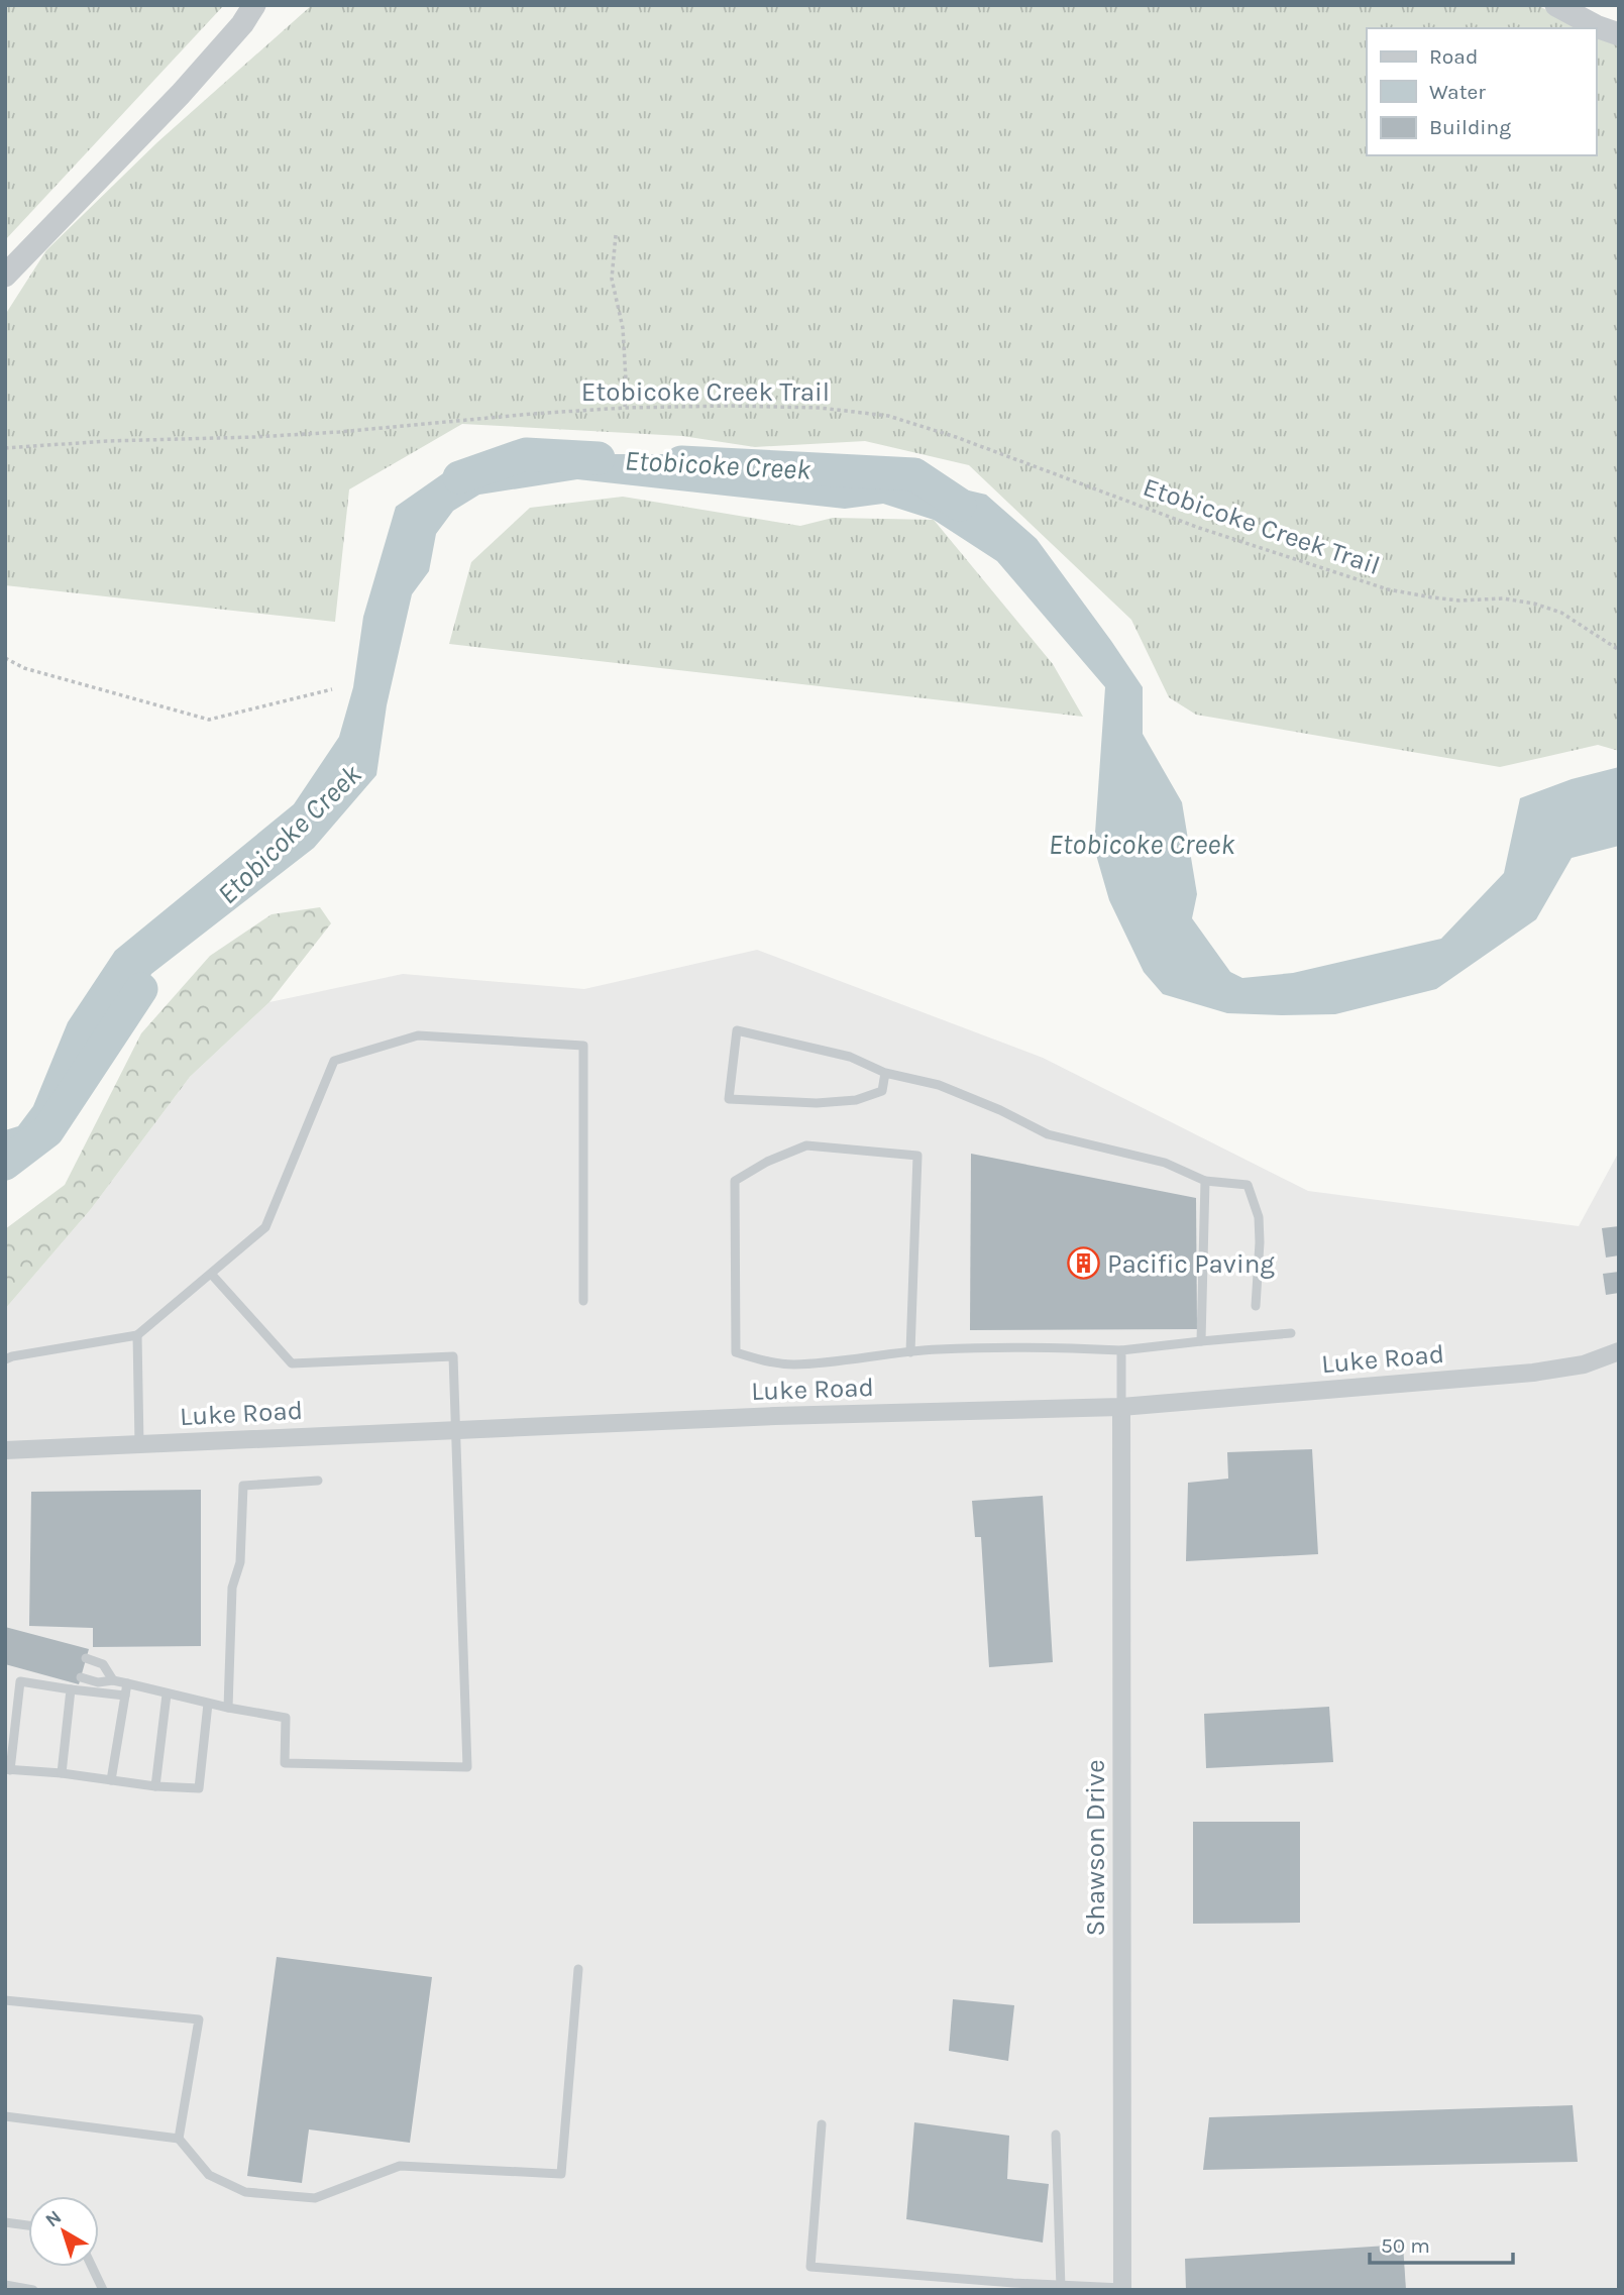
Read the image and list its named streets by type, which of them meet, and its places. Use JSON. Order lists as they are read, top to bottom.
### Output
{
  "streets": {
    "street": ["Luke Road", "Shawson Drive"],
    "path": ["Etobicoke Creek Trail"]
  },
  "crossings": [
    ["Luke Road", "Shawson Drive"]
  ],
  "water": ["Etobicoke Creek"],
  "places": {
    "building": ["Pacific Paving"]
  },
  "legend": ["Road", "Water", "Building"],
  "scale_bar": "50 m",
  "north": "top left"
}
